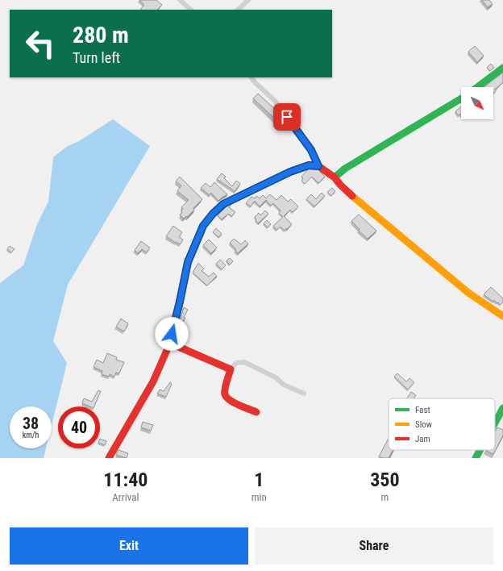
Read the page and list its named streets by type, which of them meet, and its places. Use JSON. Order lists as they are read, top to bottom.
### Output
{
  "legend": ["Fast", "Slow", "Jam"],
  "north": "bottom right",
  "page": {
    "turn": ["280 m", "Turn left"],
    "speed": "38 km/h",
    "limit": "40",
    "eta": [
      "11:40",
      "Arrival",
      "1",
      "min",
      "350",
      "m"
    ],
    "buttons": ["Exit", "Share"]
  }
}
